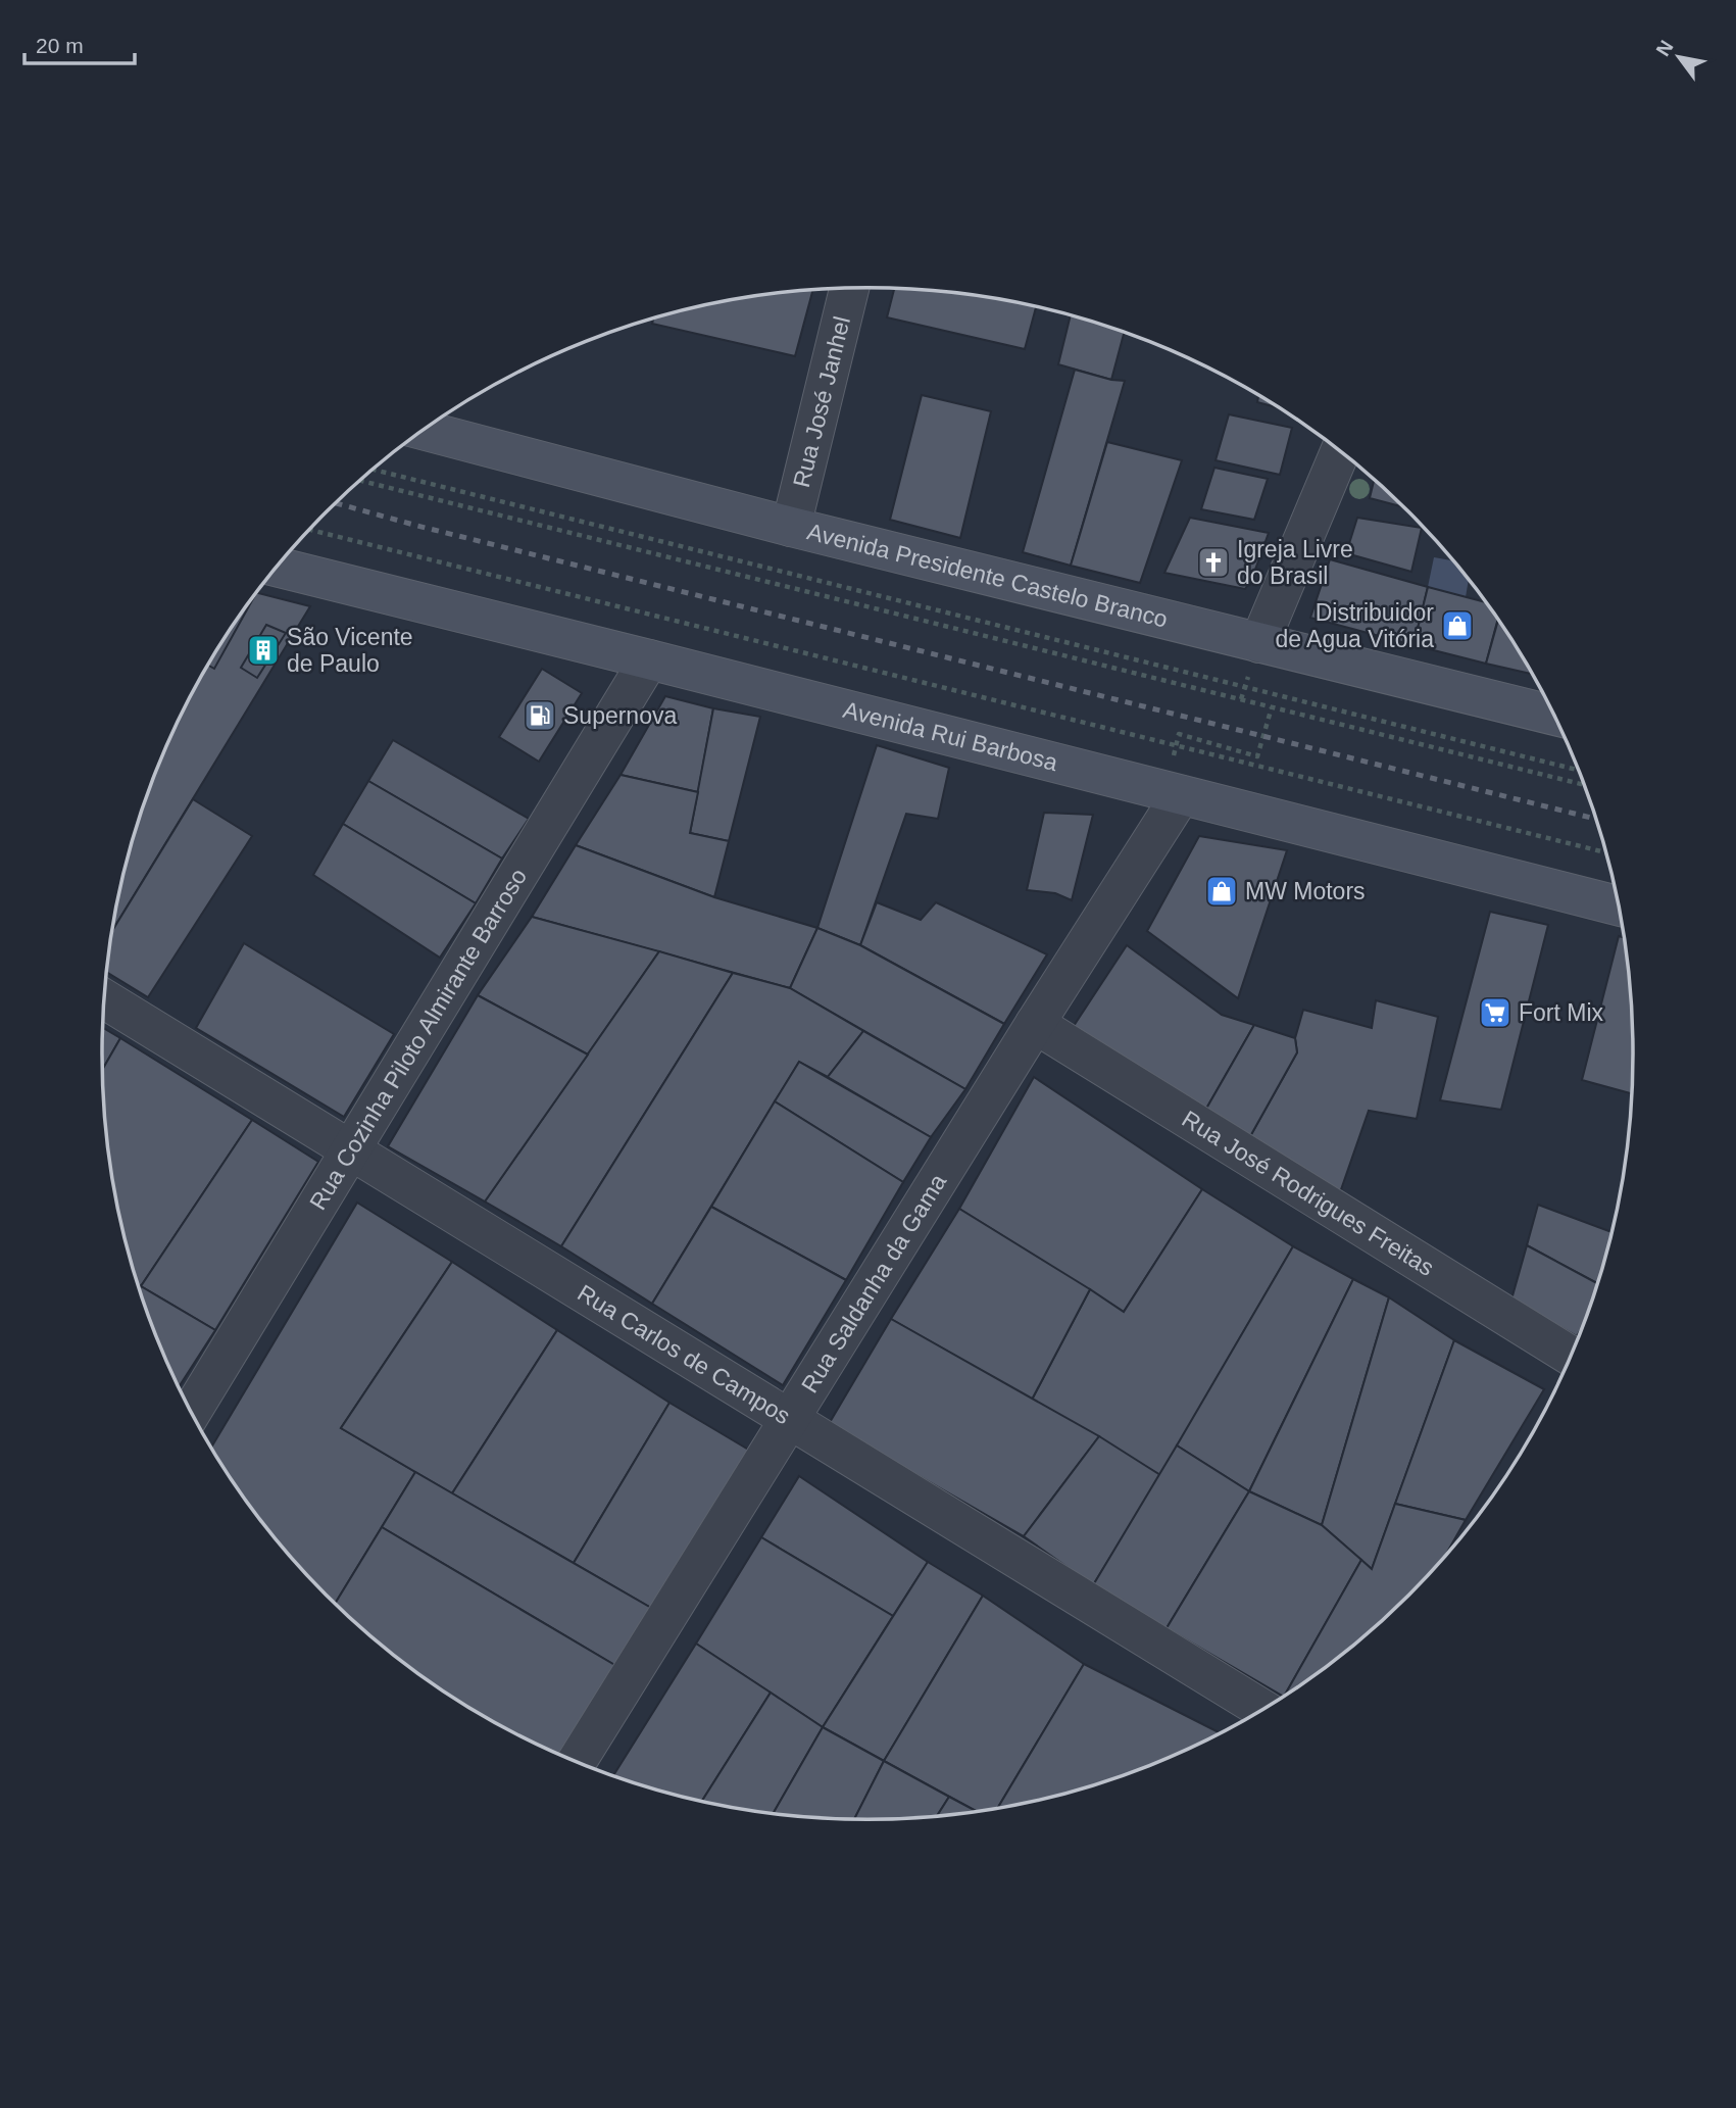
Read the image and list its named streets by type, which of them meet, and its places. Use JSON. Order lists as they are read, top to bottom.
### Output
{
  "streets": {
    "main road": ["Avenida Presidente Castelo Branco", "Avenida Rui Barbosa"],
    "street": [
      "Rua José Janhel",
      "Rua Cozinha Piloto Almirante Barroso",
      "Rua José Rodrigues Freitas",
      "Rua Saldanha da Gama",
      "Rua Carlos de Campos"
    ]
  },
  "crossings": [
    ["Rua José Janhel", "Avenida Presidente Castelo Branco"],
    ["Avenida Rui Barbosa", "Rua Cozinha Piloto Almirante Barroso"],
    ["Avenida Rui Barbosa", "Rua Saldanha da Gama"],
    ["Rua Cozinha Piloto Almirante Barroso", "Rua Carlos de Campos"],
    ["Rua José Rodrigues Freitas", "Rua Saldanha da Gama"],
    ["Rua Saldanha da Gama", "Rua Carlos de Campos"]
  ],
  "places": {
    "church": ["Igreja Livre do Brasil"],
    "shop": ["Distribuidor de Agua Vitória", "MW Motors"],
    "building": ["São Vicente de Paulo"],
    "fuel station": ["Supernova"],
    "supermarket": ["Fort Mix"]
  },
  "scale_bar": "20 m",
  "north": "top left"
}
